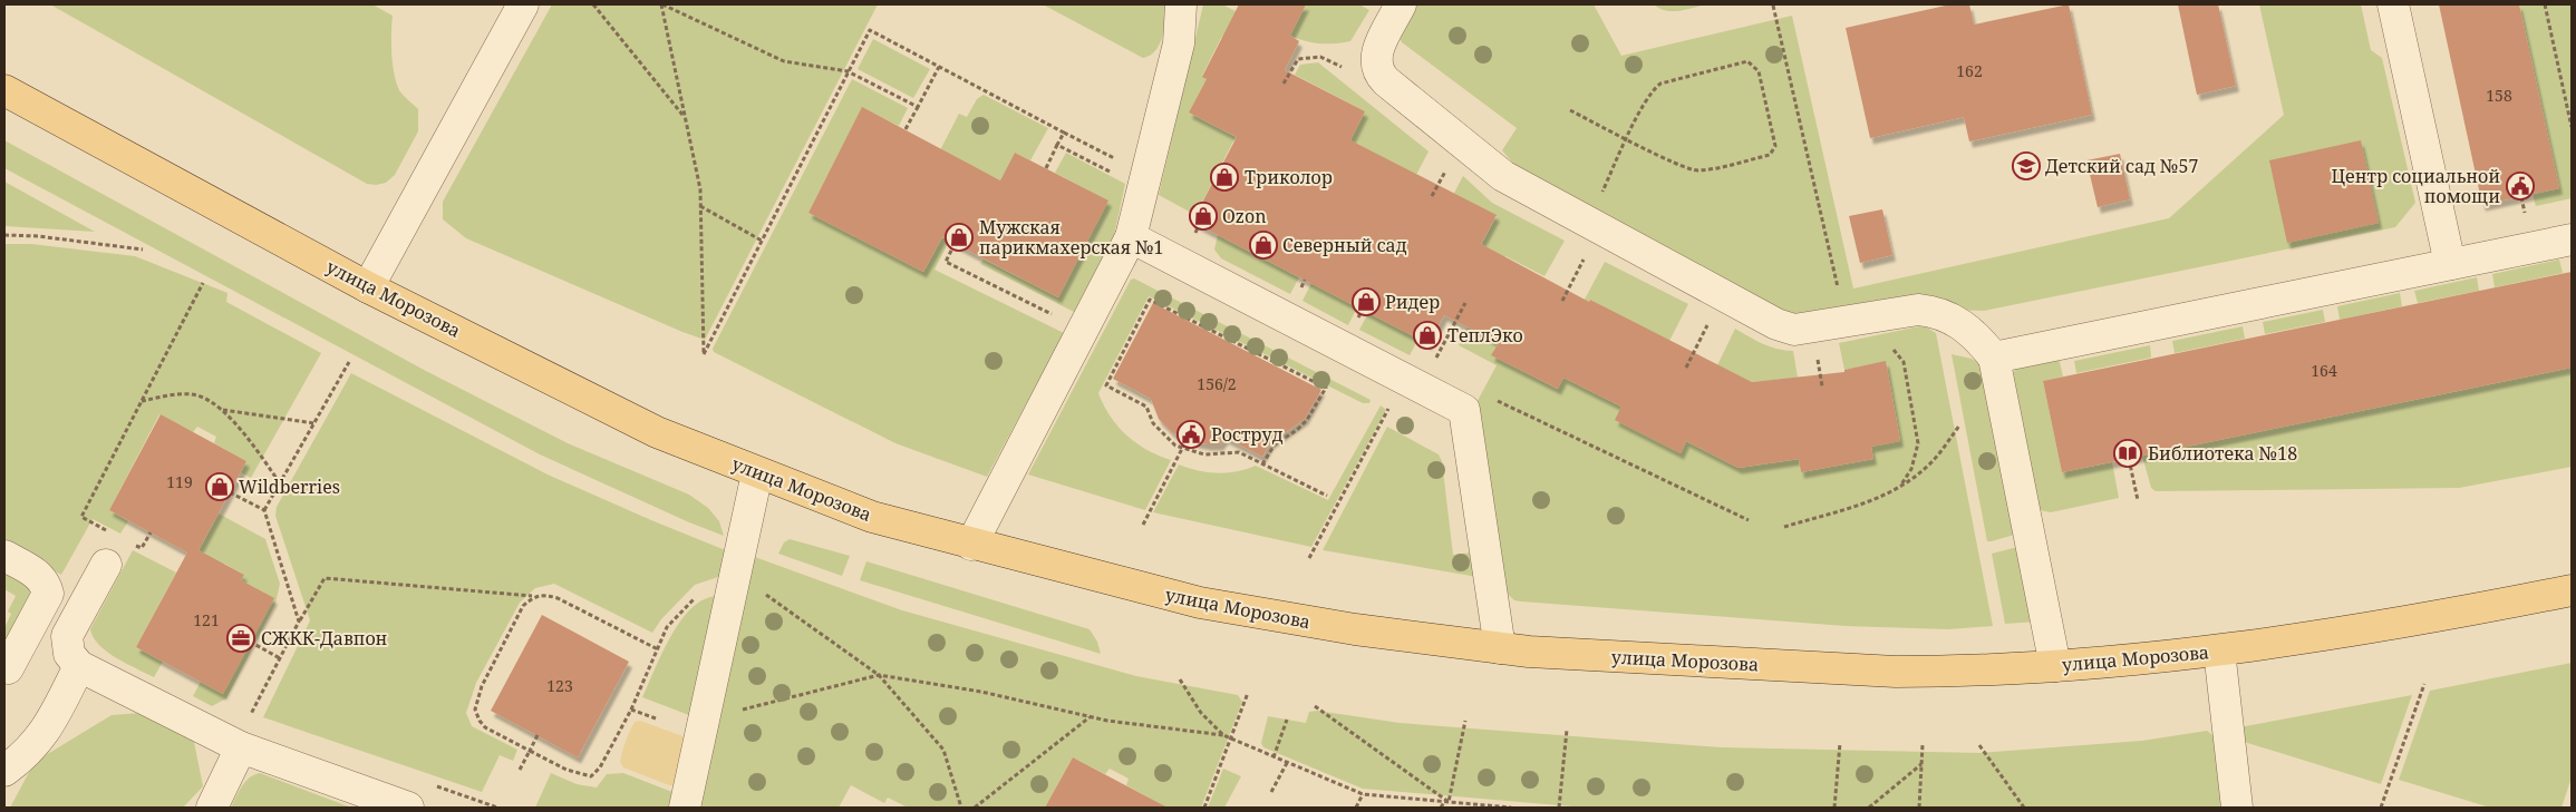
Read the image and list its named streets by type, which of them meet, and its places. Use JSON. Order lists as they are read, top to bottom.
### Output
{
  "streets": {
    "main road": ["улица Морозова"]
  },
  "places": {
    "school or university": ["Детский сад №57"],
    "shop": [
      "Триколор",
      "Ozon",
      "Мужская парикмахерская №1",
      "Северный сад",
      "Ридер",
      "ТеплЭко",
      "Wildberries"
    ],
    "public building": ["Центр социальной помощи", "Роструд"],
    "library": ["Библиотека №18"],
    "office": ["СЖКК-Давпон"]
  },
  "house_numbers": [
    "162",
    "158",
    "164",
    "156/2",
    "119",
    "121",
    "123"
  ]
}
